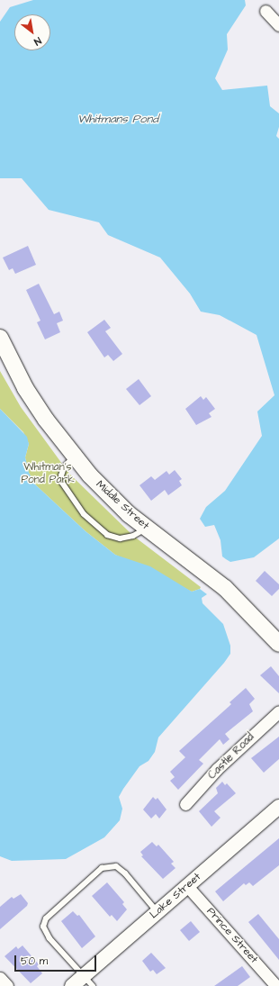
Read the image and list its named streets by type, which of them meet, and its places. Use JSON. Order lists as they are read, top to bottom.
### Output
{
  "streets": {
    "main road": ["Middle Street"],
    "street": ["Castle Road", "Lake Street", "Prince Street"]
  },
  "crossings": [
    ["Lake Street", "Prince Street"]
  ],
  "water": ["Whitmans Pond"],
  "parks": ["Whitman's Pond Park"],
  "scale_bar": "50 m",
  "north": "bottom right"
}
